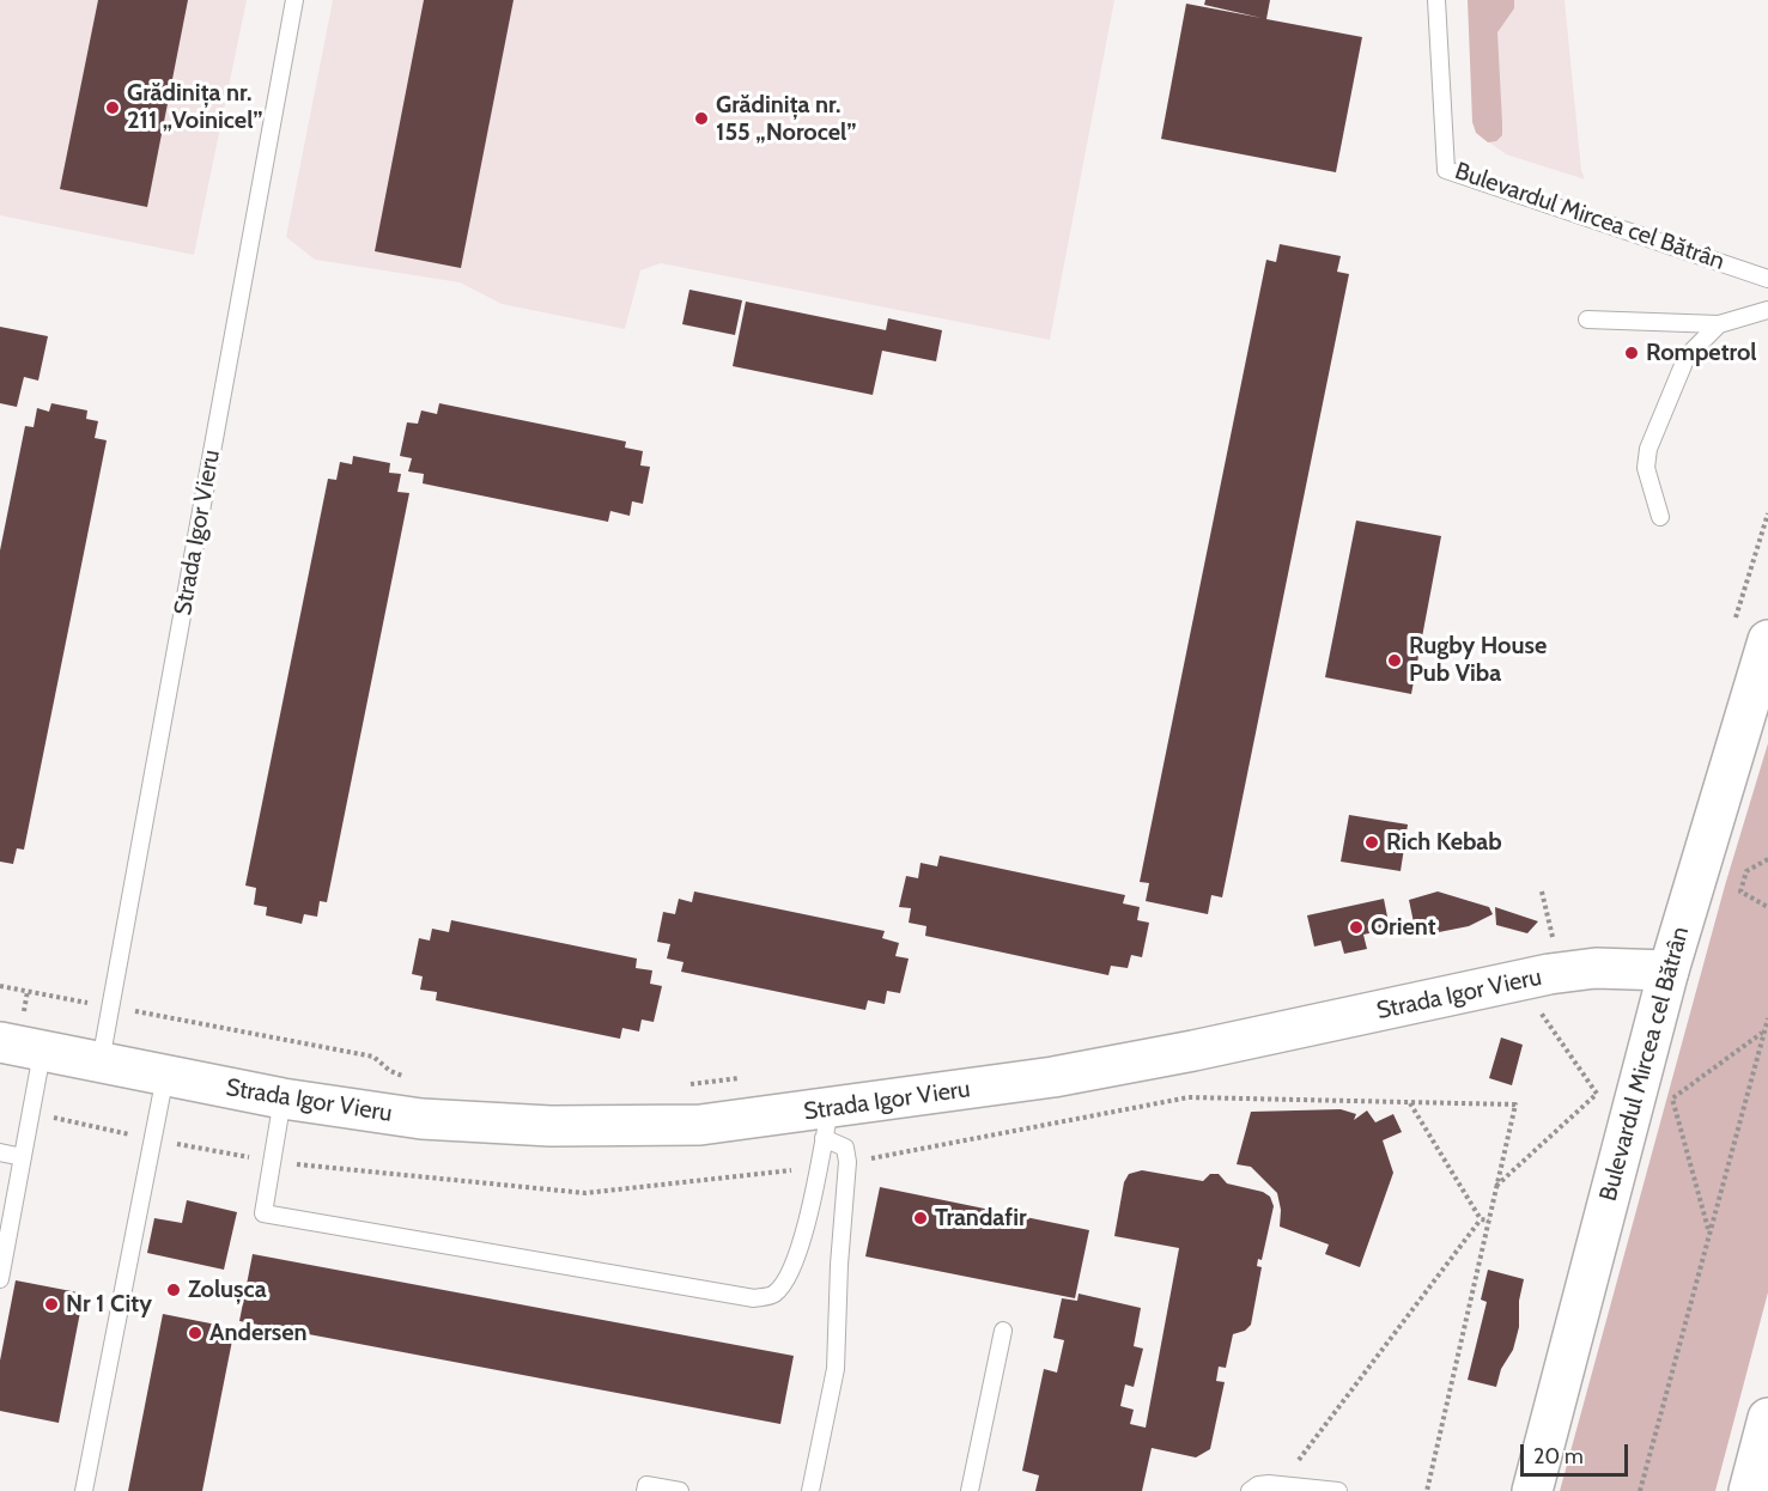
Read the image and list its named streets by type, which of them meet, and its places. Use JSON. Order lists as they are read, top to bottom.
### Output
{
  "streets": {
    "main road": ["Bulevardul Mircea cel Bătrân", "Strada Igor Vieru"]
  },
  "crossings": [
    ["Bulevardul Mircea cel Bătrân", "Strada Igor Vieru"]
  ],
  "places": [
    "Grădinița nr. 211 „Voinicel”",
    "Grădinița nr. 155 „Norocel”",
    "Rompetrol",
    "Rugby House Pub Viba",
    "Rich Kebab",
    "Orient",
    "Trandafir",
    "Zolușca",
    "Nr 1 City",
    "Andersen"
  ],
  "scale_bar": "20 m"
}
